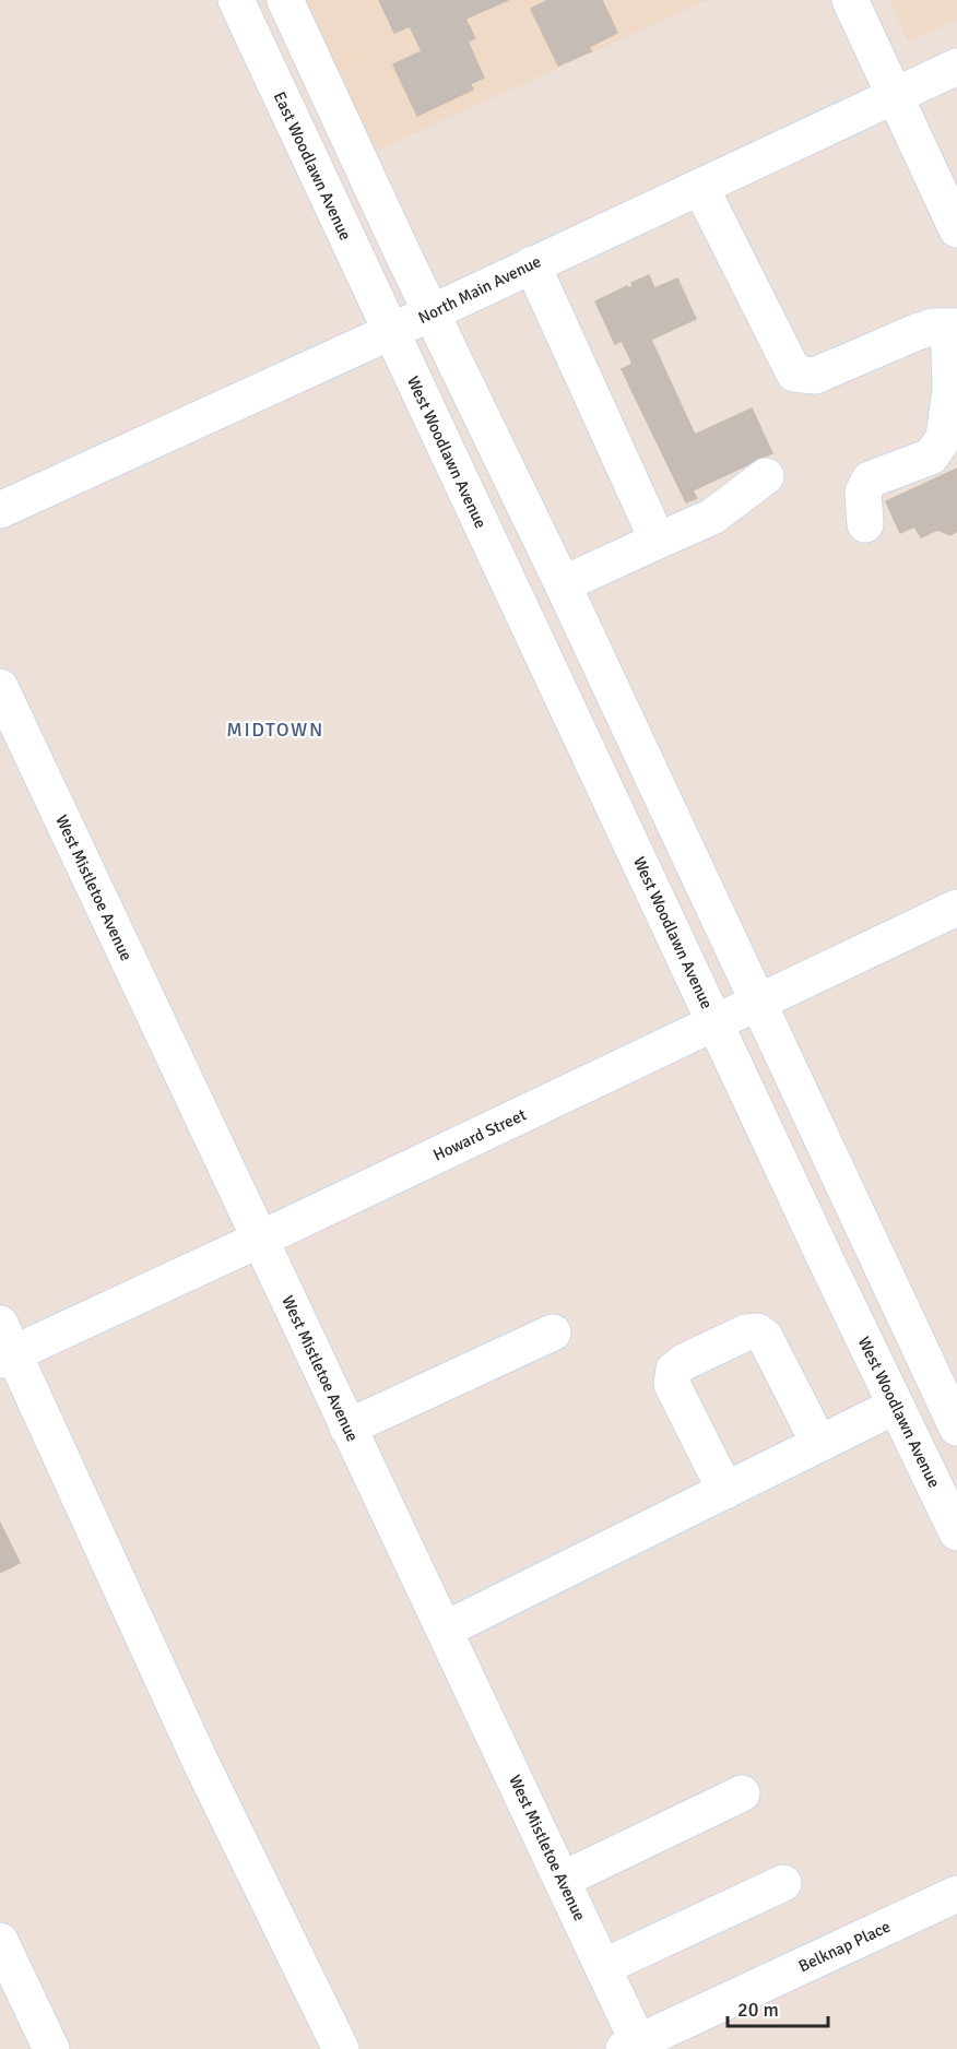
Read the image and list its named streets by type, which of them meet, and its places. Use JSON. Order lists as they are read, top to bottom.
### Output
{
  "streets": {
    "street": [
      "East Woodlawn Avenue",
      "North Main Avenue",
      "West Woodlawn Avenue",
      "West Mistletoe Avenue",
      "Howard Street",
      "Belknap Place"
    ]
  },
  "crossings": [
    ["East Woodlawn Avenue", "North Main Avenue"],
    ["East Woodlawn Avenue", "West Woodlawn Avenue"],
    ["North Main Avenue", "West Woodlawn Avenue"],
    ["West Woodlawn Avenue", "Howard Street"],
    ["West Mistletoe Avenue", "Howard Street"],
    ["West Mistletoe Avenue", "Belknap Place"]
  ],
  "districts": ["MIDTOWN"],
  "scale_bar": "20 m"
}
